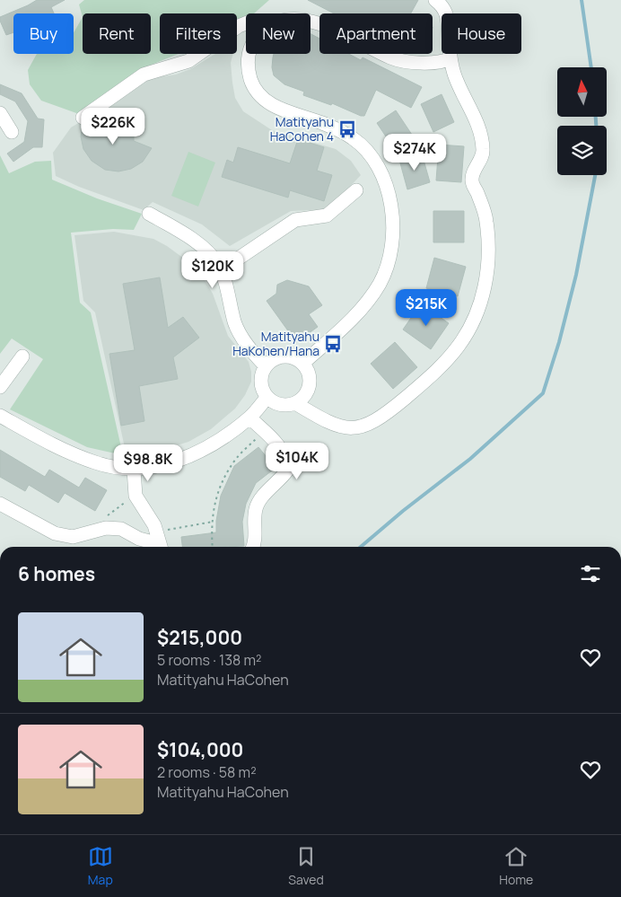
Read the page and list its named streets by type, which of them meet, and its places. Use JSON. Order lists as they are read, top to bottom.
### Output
{
  "places": {
    "bus stop": ["Matityahu HaCohen 4", "Matityahu HaKohen/Hana"]
  },
  "north": "top",
  "page": {
    "chip": [
      "Buy",
      "Rent",
      "Filters",
      "New",
      "Apartment",
      "House"
    ],
    "price": [
      "$226K",
      "$274K",
      "$120K",
      "$215K",
      "$104K",
      "$98.8K"
    ],
    "heading": "6 homes",
    "list": [
      {
        "name": "$215,000",
        "note": "5 rooms · 138 m² · Matityahu HaCohen"
      },
      {
        "name": "$104,000",
        "note": "2 rooms · 58 m² · Matityahu HaCohen"
      }
    ],
    "tabs": ["Map", "Saved", "Home"]
  }
}
